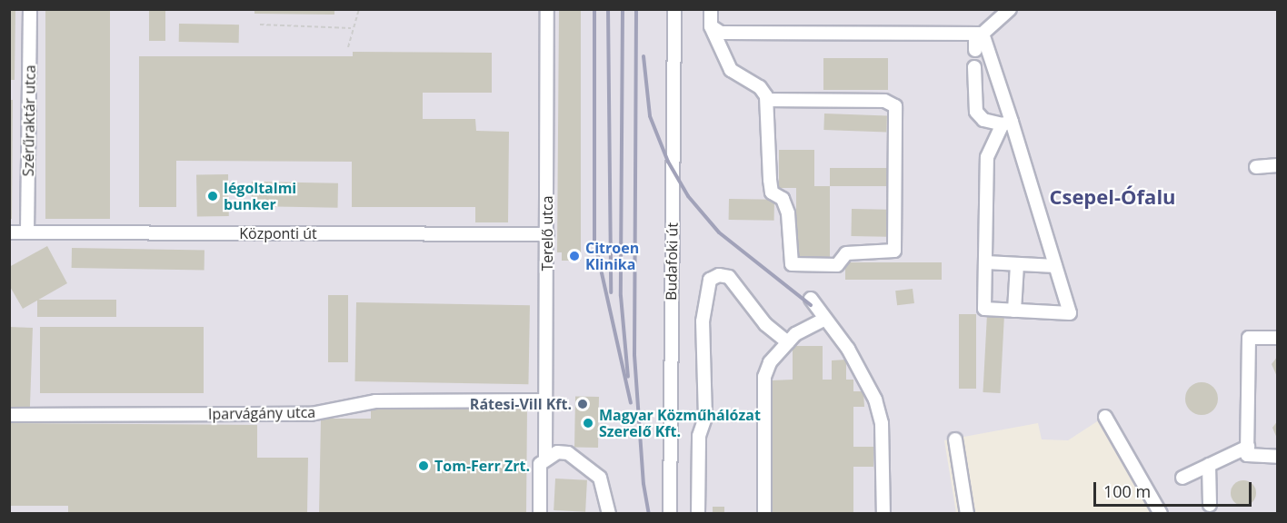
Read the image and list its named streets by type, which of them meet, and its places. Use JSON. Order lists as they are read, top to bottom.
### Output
{
  "streets": {
    "street": [
      "Szérűraktár utca",
      "Központi út",
      "Terelő utca",
      "Budafoki út",
      "Iparvágány utca"
    ]
  },
  "crossings": [
    ["Szérűraktár utca", "Központi út"],
    ["Központi út", "Terelő utca"],
    ["Terelő utca", "Iparvágány utca"]
  ],
  "districts": ["Csepel-Ófalu"],
  "places": [
    "légoltalmi bunker",
    "Citroen Klinika",
    "Rátesi-Vill Kft.",
    "Magyar Közműhálózat Szerelő Kft.",
    "Tom-Ferr Zrt."
  ],
  "scale_bar": "100 m"
}
